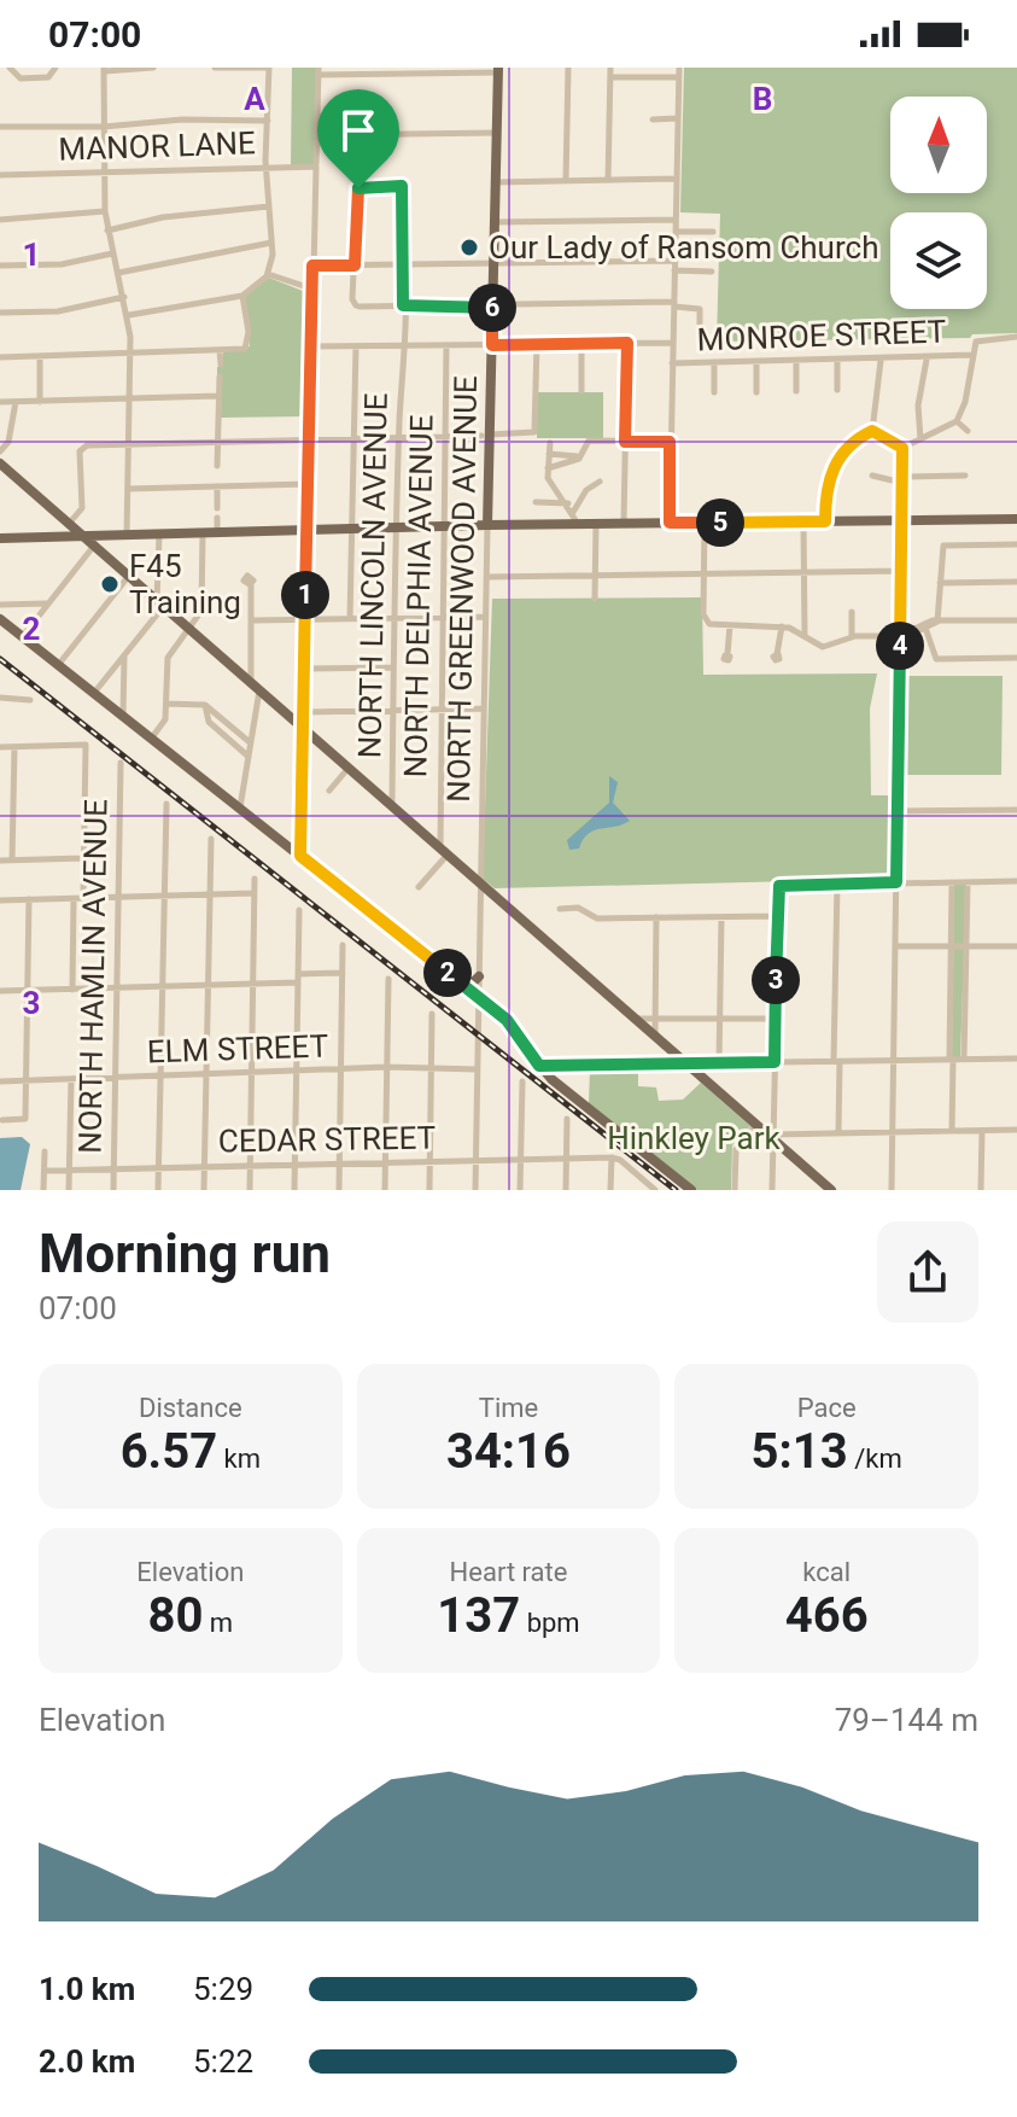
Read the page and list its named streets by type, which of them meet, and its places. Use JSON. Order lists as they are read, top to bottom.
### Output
{
  "streets": {
    "main road": ["NORTH GREENWOOD AVENUE"],
    "street": [
      "MANOR LANE",
      "MONROE STREET",
      "NORTH LINCOLN AVENUE",
      "NORTH DELPHIA AVENUE",
      "NORTH HAMLIN AVENUE",
      "ELM STREET",
      "CEDAR STREET"
    ]
  },
  "crossings": [
    ["NORTH GREENWOOD AVENUE", "ELM STREET"],
    ["NORTH GREENWOOD AVENUE", "CEDAR STREET"],
    ["NORTH HAMLIN AVENUE", "ELM STREET"],
    ["NORTH HAMLIN AVENUE", "CEDAR STREET"]
  ],
  "parks": ["Hinkley Park"],
  "places": ["Our Lady of Ransom Church", "F45 Training"],
  "north": "top",
  "page": {
    "status": "07:00",
    "pins": [
      "6",
      "5",
      "1",
      "4",
      "2",
      "3"
    ],
    "heading": ["Morning run", "07:00"],
    "stats": [
      ["Distance", "6.57 km"],
      ["Time", "34:16"],
      ["Pace", "5:13 /km"],
      ["Elevation", "80 m"],
      ["Heart rate", "137 bpm"],
      ["kcal", "466"]
    ],
    "chart": ["Elevation", "79–144 m"],
    "list": [
      {
        "name": "1.0 km",
        "note": "5:29"
      },
      {
        "name": "2.0 km",
        "note": "5:22"
      }
    ]
  },
  "grid": {
    "columns": ["A", "B"],
    "rows": ["1", "2", "3"]
  }
}
